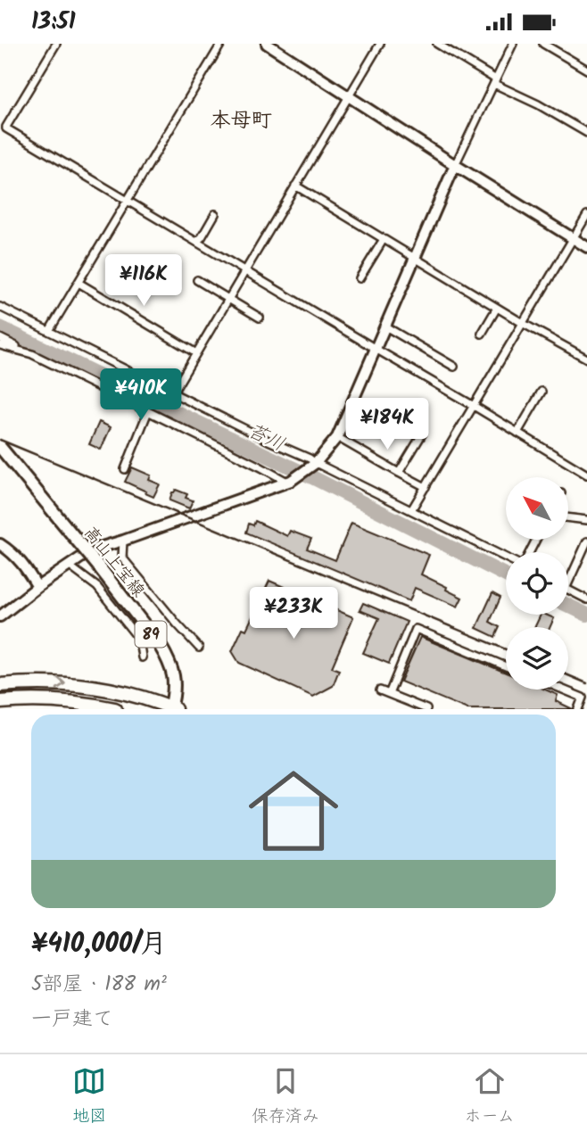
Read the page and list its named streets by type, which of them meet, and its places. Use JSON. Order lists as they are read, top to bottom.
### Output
{
  "streets": {
    "main road": ["高山上宝線", "89"]
  },
  "districts": ["本母町"],
  "water": ["苔川"],
  "north": "top left",
  "page": {
    "status": "13:51",
    "price": [
      "¥116K",
      "¥410K",
      "¥184K",
      "¥233K"
    ],
    "list": [
      {
        "name": "¥410,000/月",
        "note": "5部屋 · 188 m² · 一戸建て"
      }
    ],
    "tabs": ["地図", "保存済み", "ホーム"]
  }
}
